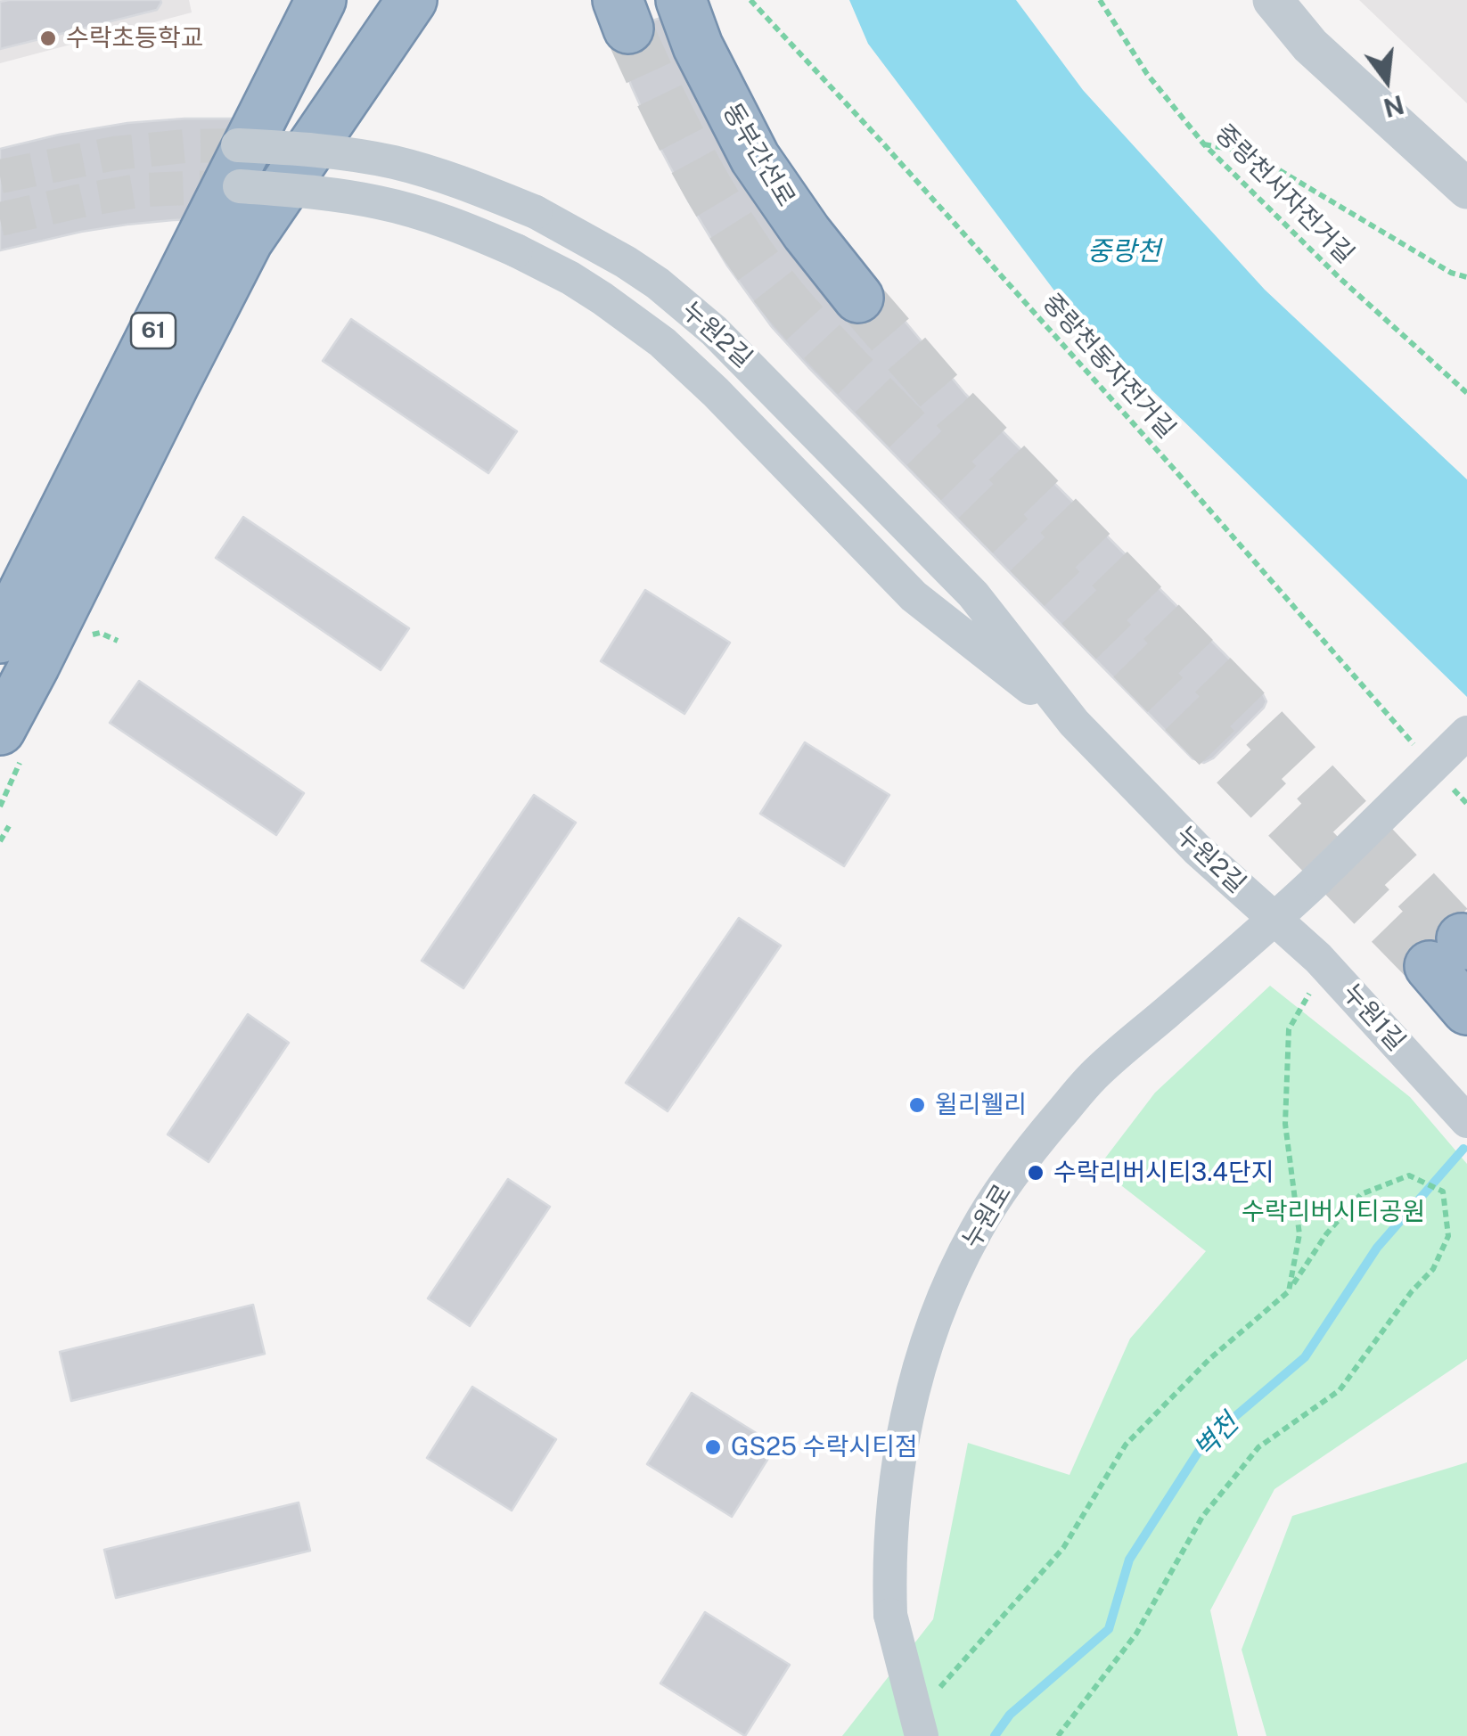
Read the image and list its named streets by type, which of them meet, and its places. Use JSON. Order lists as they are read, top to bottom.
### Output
{
  "streets": {
    "highway": ["동부간선로", "61"],
    "street": ["누원2길", "누원1길", "누원로"],
    "path": ["중랑천서자전거길", "중랑천동자전거길"]
  },
  "crossings": [
    ["누원2길", "누원1길"],
    ["누원2길", "누원로"],
    ["누원1길", "누원로"]
  ],
  "water": ["중랑천", "벽천"],
  "parks": ["수락리버시티공원"],
  "places": [
    "수락초등학교",
    "윌리웰리",
    "수락리버시티3.4단지",
    "GS25 수락시티점"
  ],
  "north": "bottom"
}
